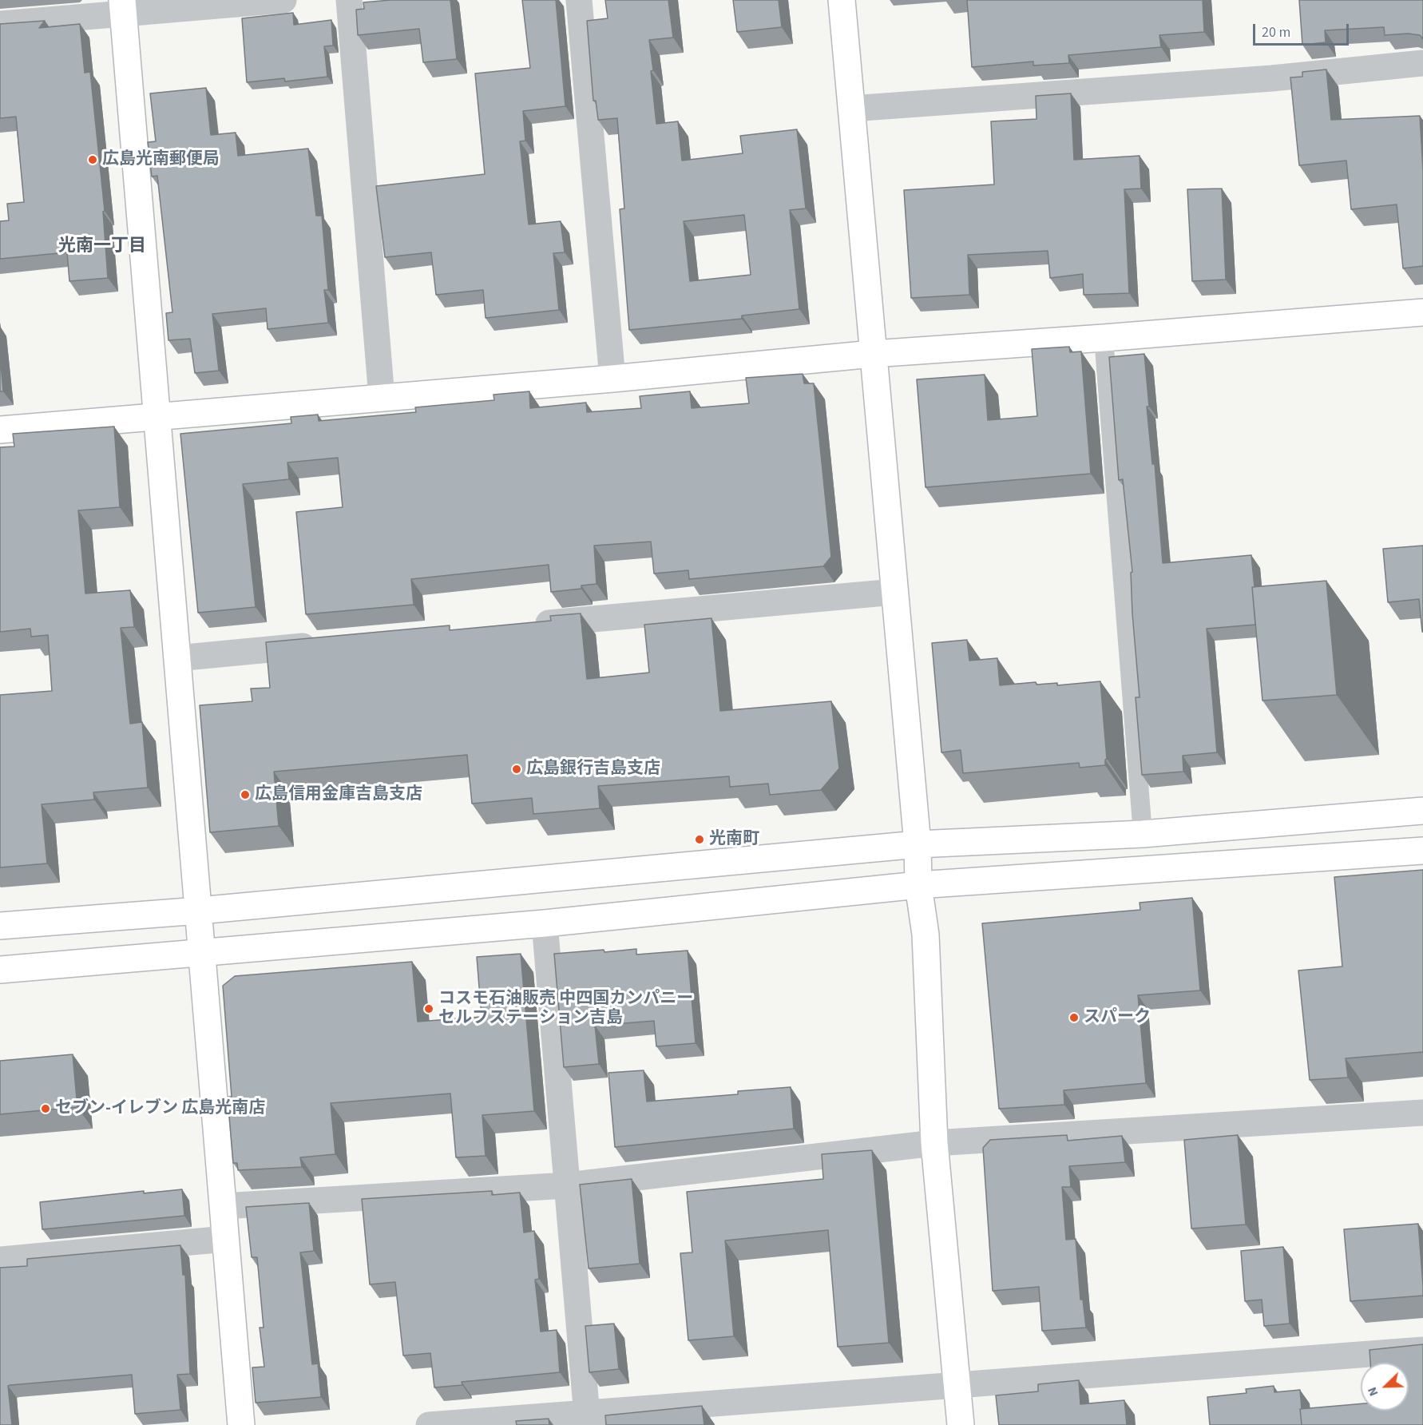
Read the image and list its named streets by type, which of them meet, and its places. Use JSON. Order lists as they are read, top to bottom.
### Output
{
  "districts": ["光南一丁目"],
  "places": [
    "広島光南郵便局",
    "広島銀行吉島支店",
    "広島信用金庫吉島支店",
    "光南町",
    "コスモ石油販売 中四国カンパニー セルフステーション吉島",
    "スパーク",
    "セブン-イレブン 広島光南店"
  ],
  "scale_bar": "20 m",
  "north": "bottom left"
}
